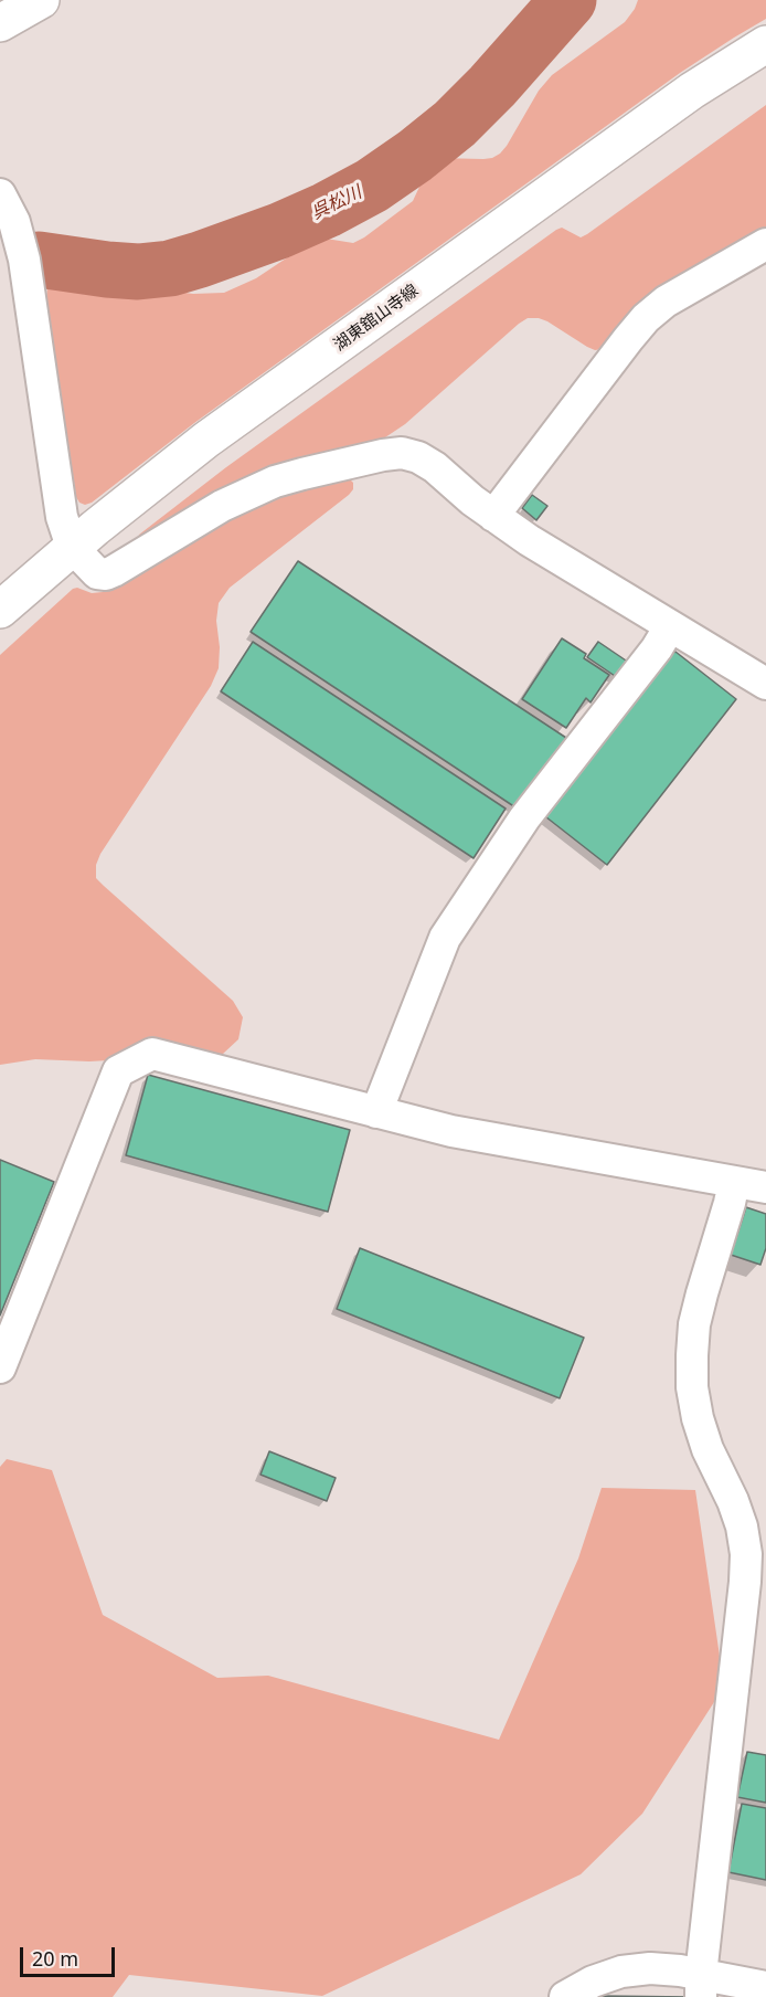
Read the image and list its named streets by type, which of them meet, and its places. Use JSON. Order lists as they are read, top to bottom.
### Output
{
  "streets": {
    "main road": ["湖東舘山寺線"]
  },
  "water": ["呉松川"],
  "scale_bar": "20 m"
}
